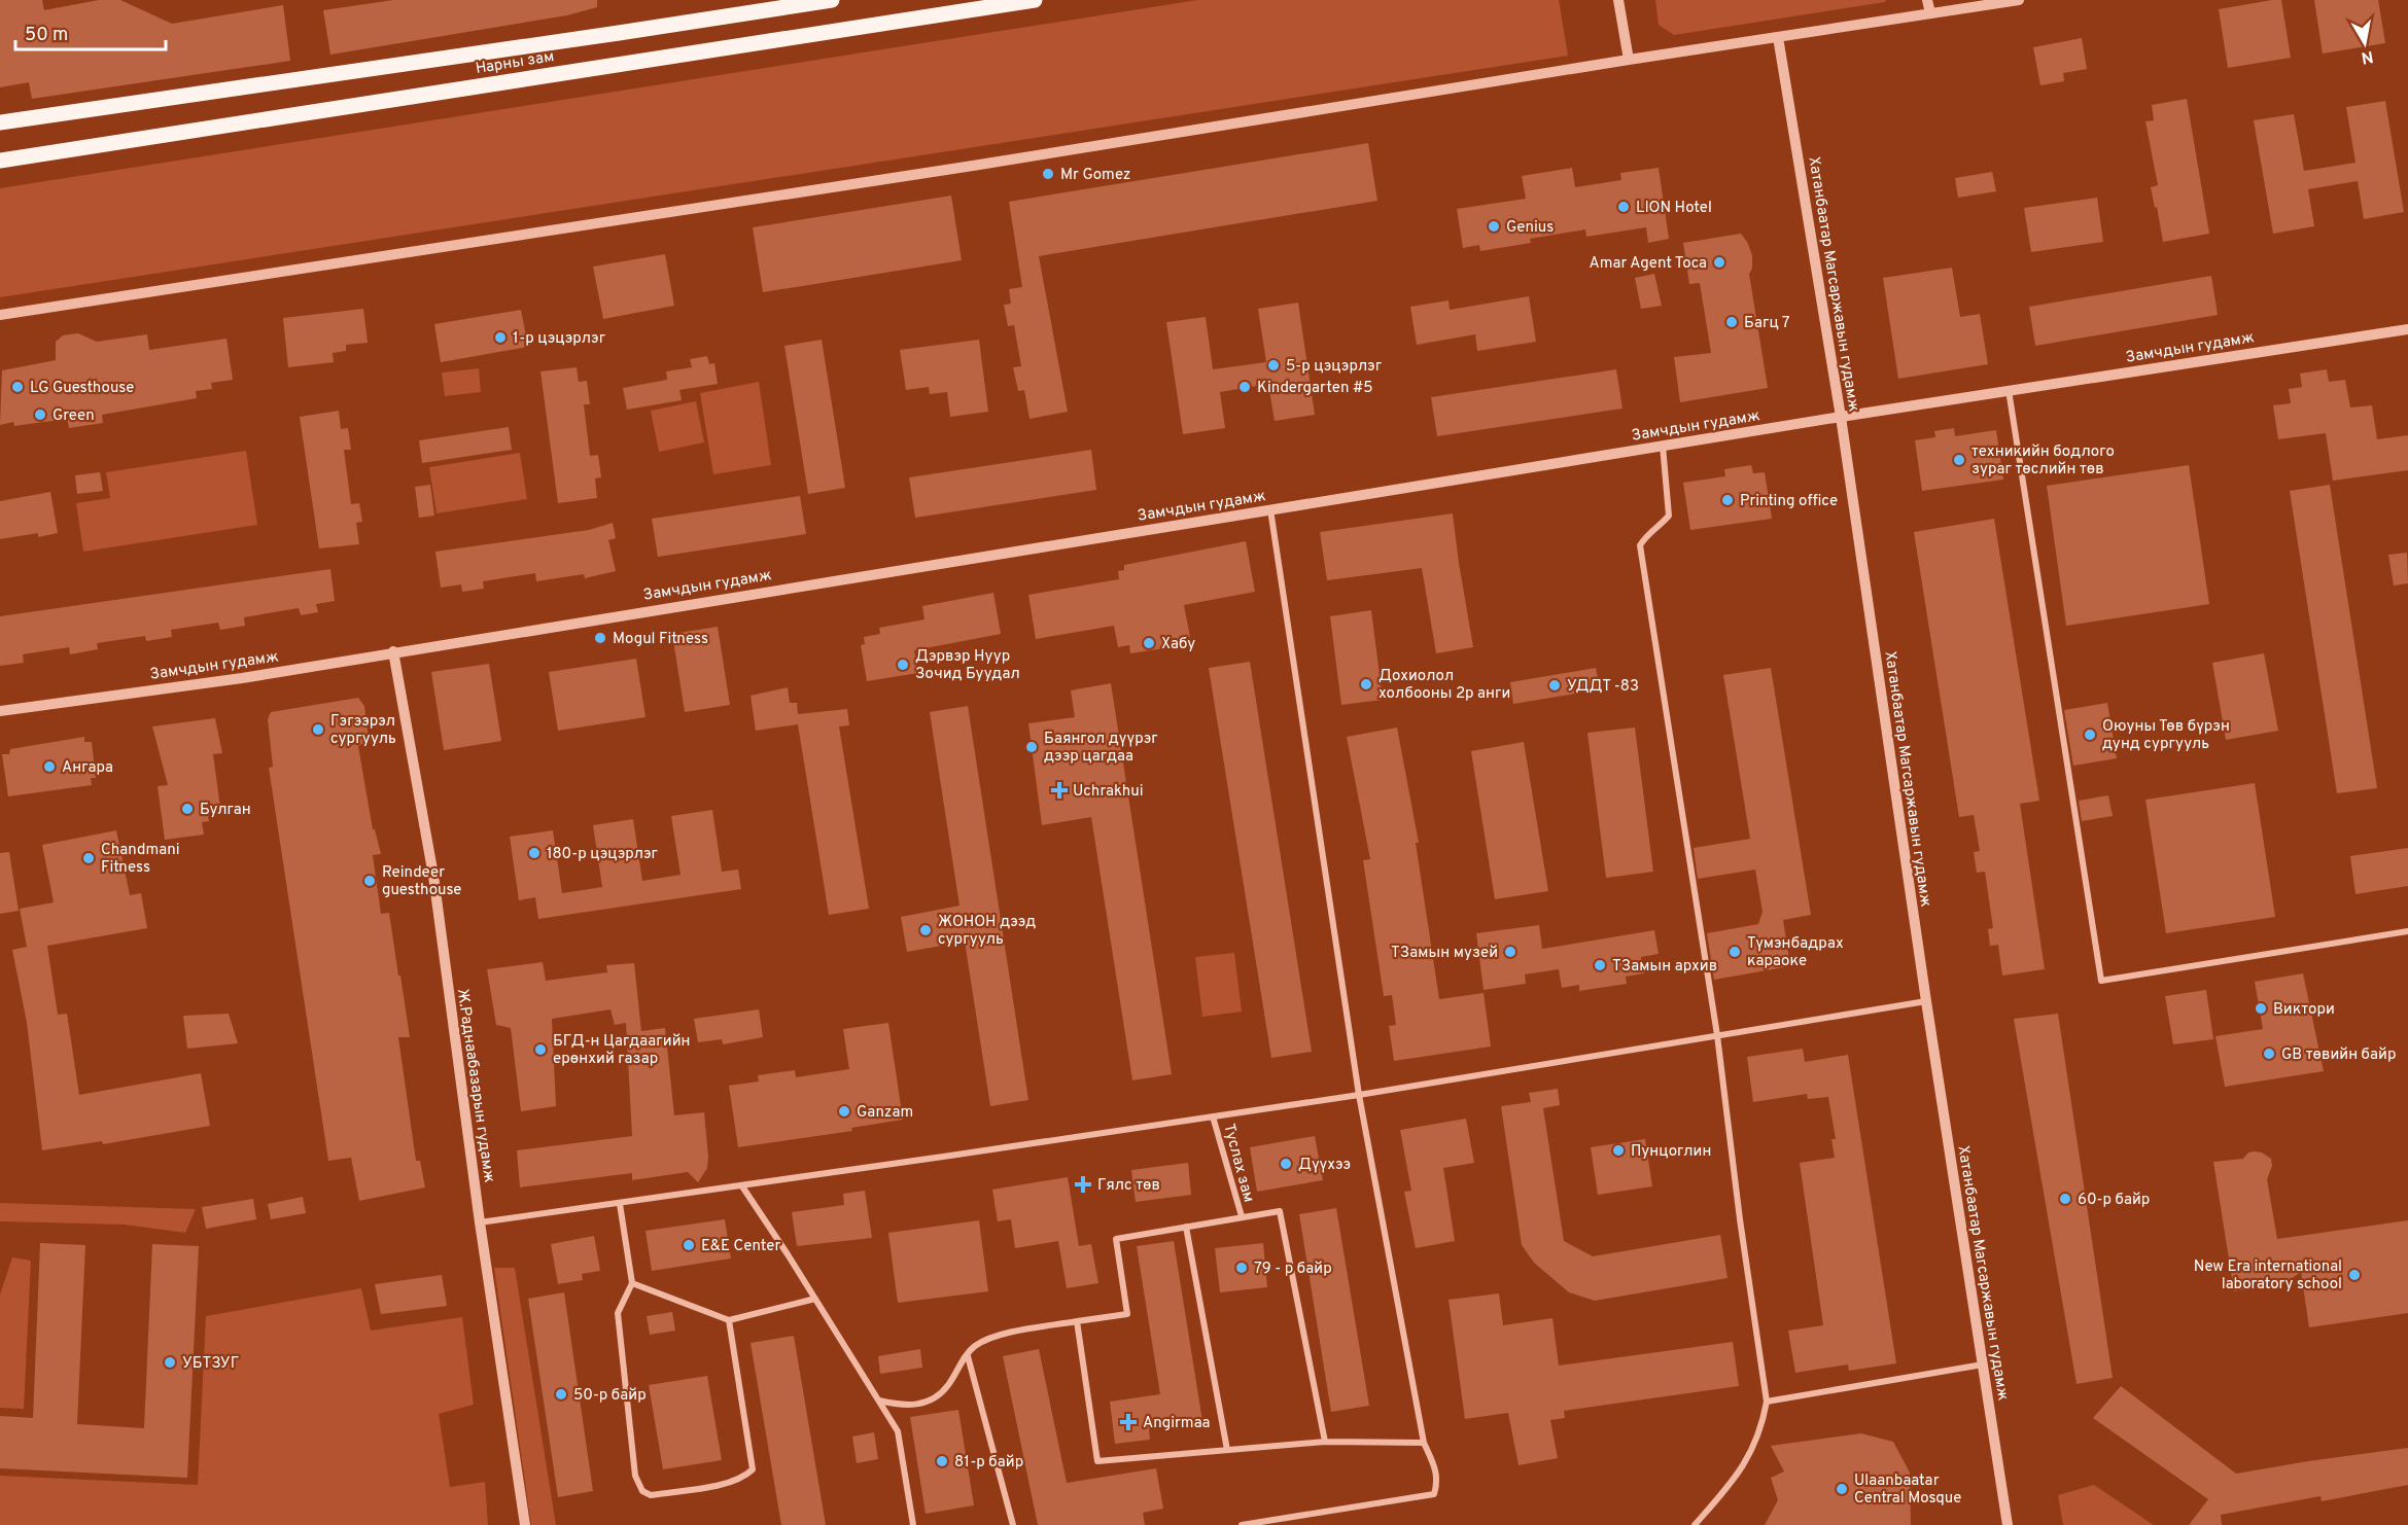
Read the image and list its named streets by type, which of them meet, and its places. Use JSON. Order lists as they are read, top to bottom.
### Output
{
  "streets": {
    "main road": ["Нарны зам"],
    "street": [
      "Хатанбаатар Магсаржавын гудамж",
      "Замчдын гудамж",
      "Ж.Раднаабазарын гудамж",
      "Туслах зам"
    ]
  },
  "crossings": [
    ["Хатанбаатар Магсаржавын гудамж", "Замчдын гудамж"],
    ["Замчдын гудамж", "Ж.Раднаабазарын гудамж"]
  ],
  "places": {
    "other": [
      "Mr Gomez",
      "LION Hotel",
      "Genius",
      "Amar Agent Toca",
      "Багц 7",
      "1-р цэцэрлэг",
      "5-р цэцэрлэг",
      "LG Guesthouse",
      "Kindergarten #5",
      "Green",
      "техникийн бодлого зураг төслийн төв",
      "Printing office",
      "Mogul Fitness",
      "Хабу",
      "Дэрвэр Нуур Зочид Буудал",
      "Дохиолол холбооны 2р анги",
      "УДДТ -83",
      "Гэгээрэл сургууль",
      "Оюуны Төв бүрэн дунд сургууль",
      "Баянгол дүүрэг дээр цагдаа",
      "Ангара",
      "Булган",
      "180-р цэцэрлэг",
      "Chandmani Fitness",
      "Reindeer guesthouse",
      "ЖОНОН дээд сургууль",
      "ТЗамын музей",
      "Түмэнбадрах караоке",
      "ТЗамын архив",
      "Виктори",
      "БГД-н Цагдаагийн ерөнхий газар",
      "GB төвийн байр",
      "Ganzam",
      "Пунцоглин",
      "Дүүхээ",
      "60-р байр",
      "E&E Center",
      "79 - р байр",
      "New Era international laboratory school",
      "УБТЗУГ",
      "50-р байр",
      "81-р байр",
      "Ulaanbaatar Central Mosque"
    ],
    "health": ["Uchrakhui", "Гялс төв", "Angirmaa"]
  },
  "scale_bar": "50 m",
  "north": "bottom"
}
